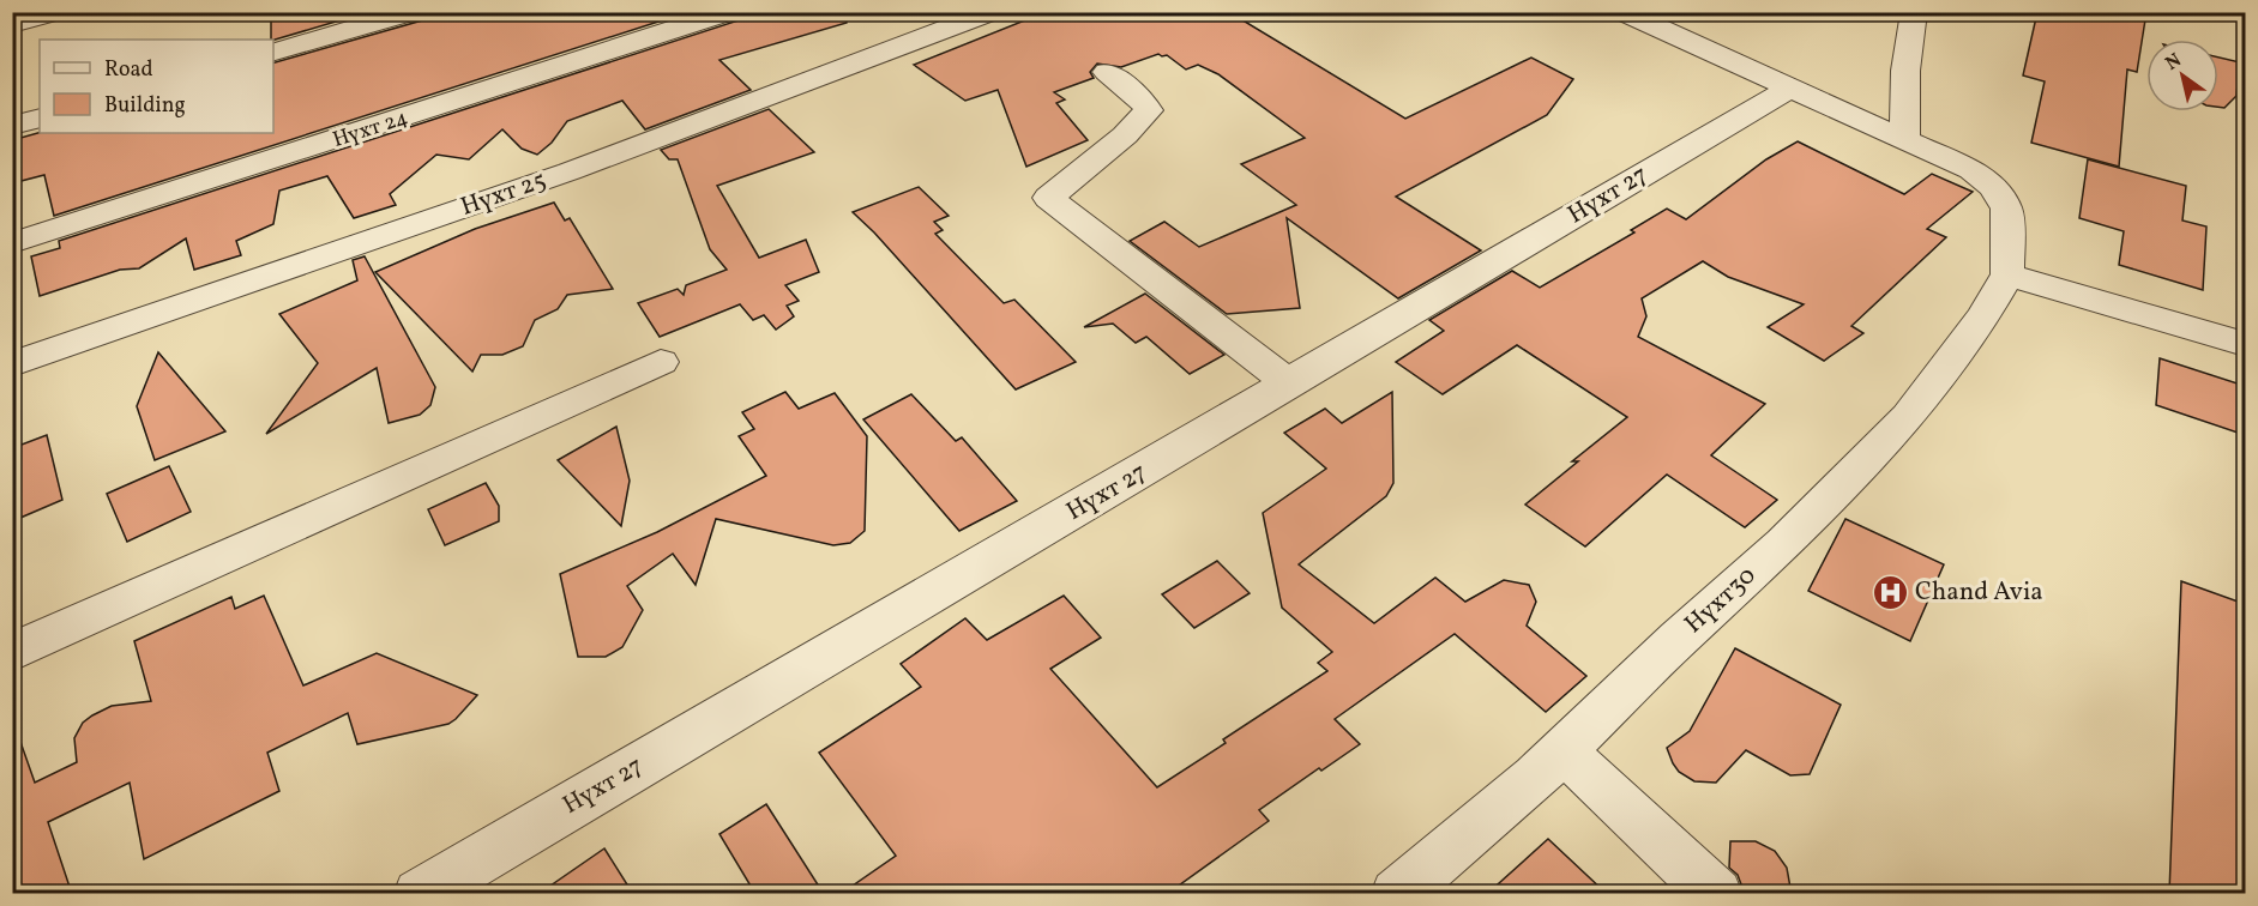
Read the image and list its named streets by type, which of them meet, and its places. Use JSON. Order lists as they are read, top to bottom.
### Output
{
  "streets": {
    "street": [
      "Нүхт 24",
      "Нүхт 25",
      "Нүхт 27",
      "Нүхт30"
    ]
  },
  "places": {
    "hospital": ["Chand Avia"]
  },
  "legend": ["Road", "Building"],
  "north": "top left"
}
